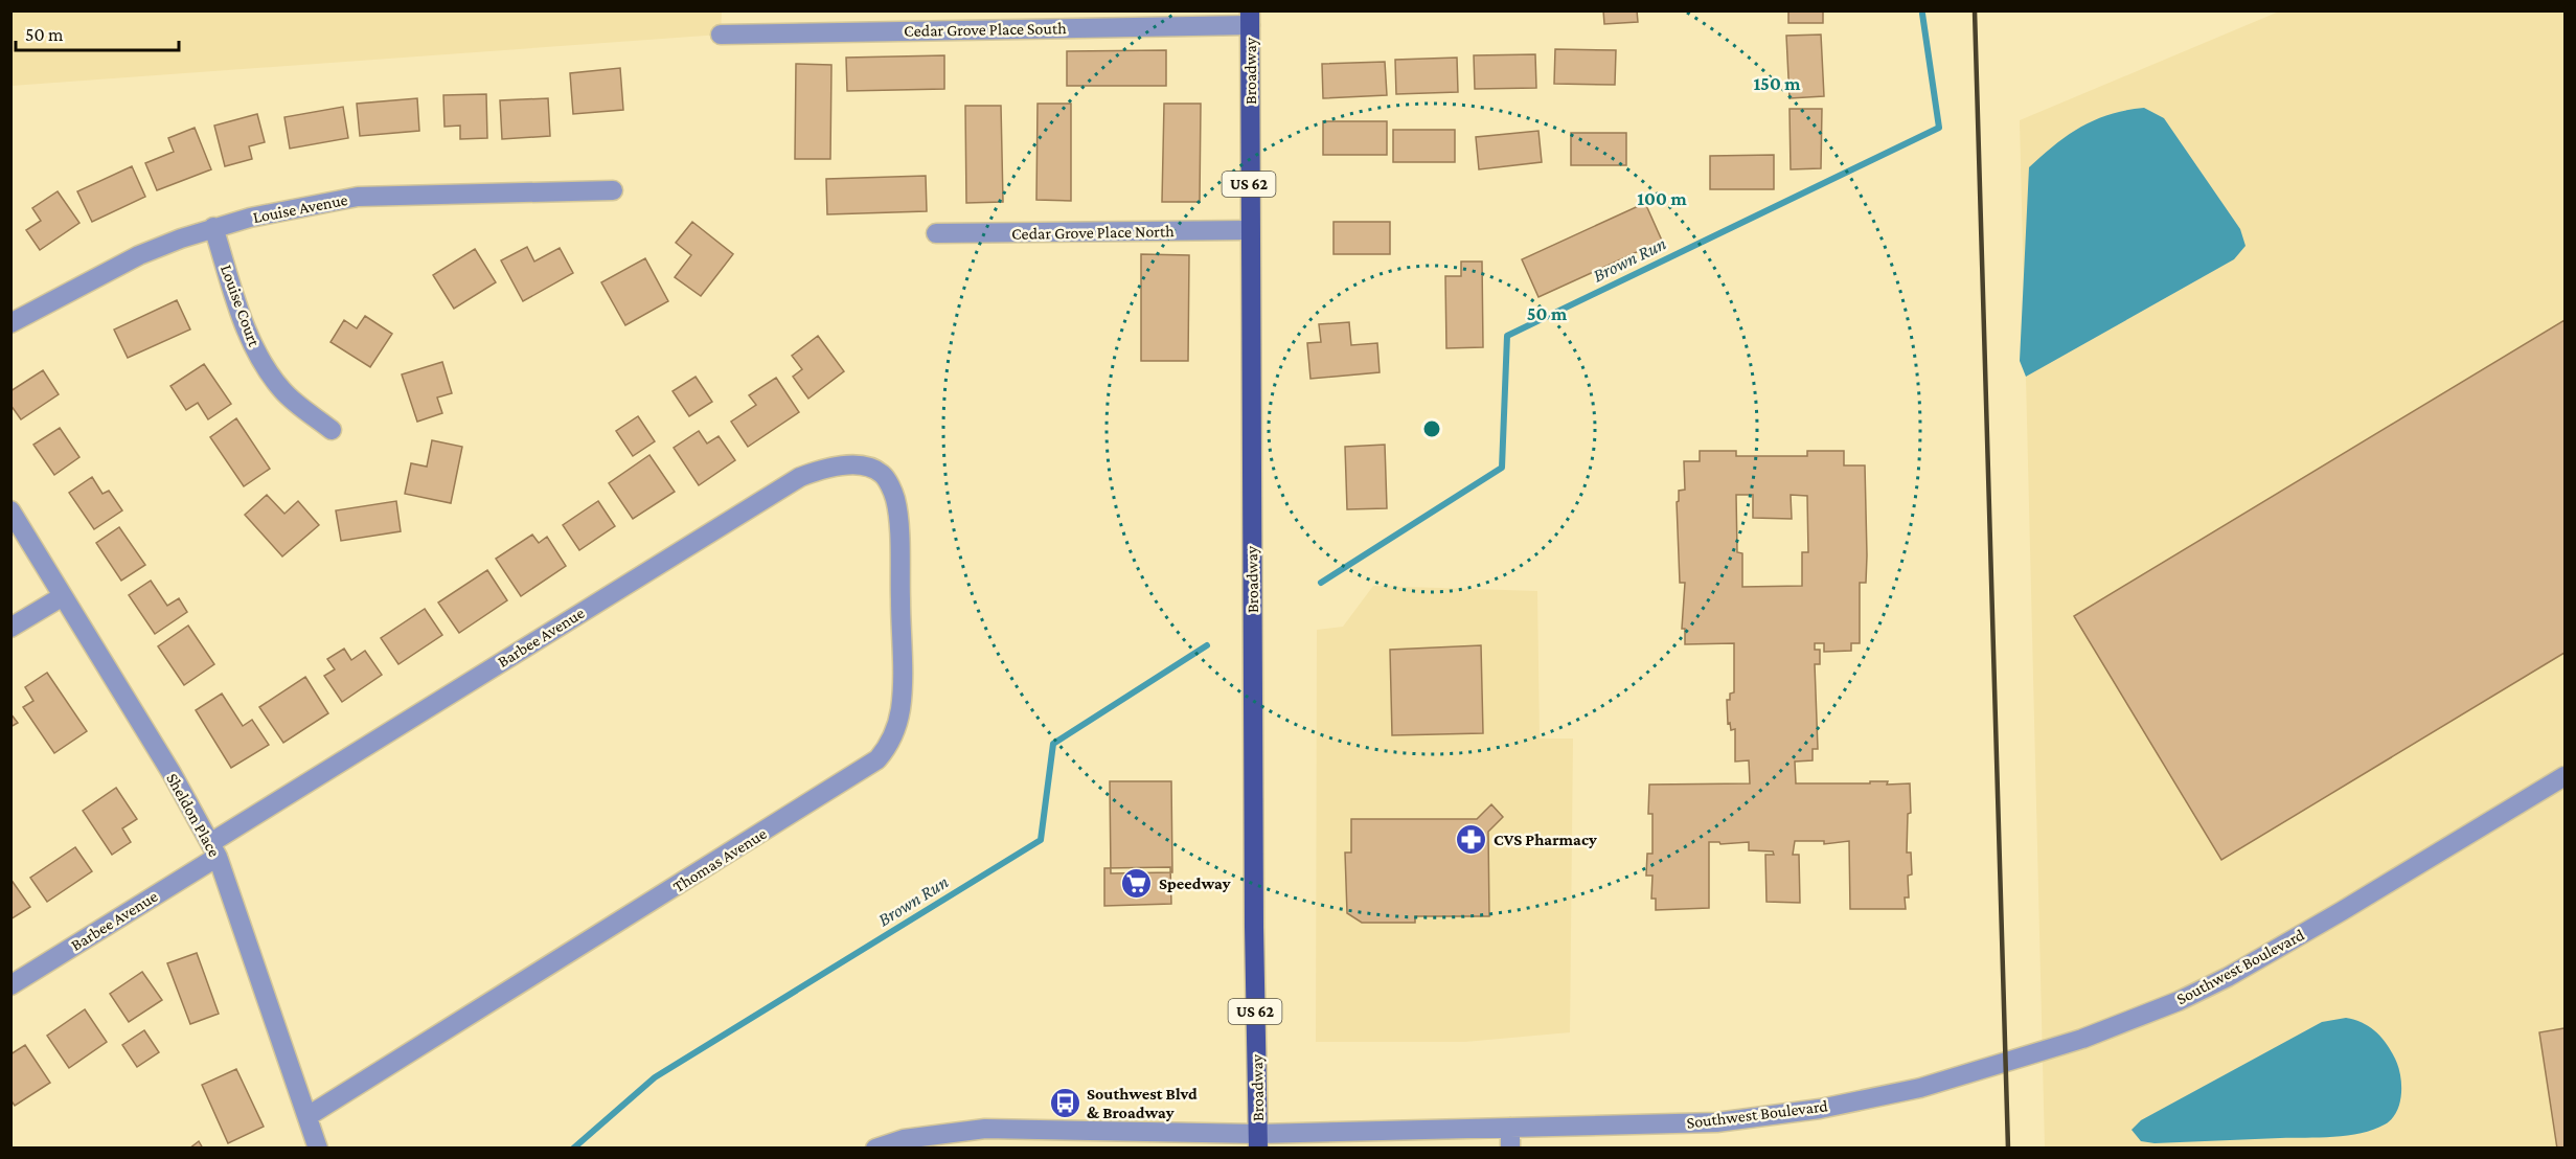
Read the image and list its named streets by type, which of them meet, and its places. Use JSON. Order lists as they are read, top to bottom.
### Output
{
  "streets": {
    "main road": ["Broadway", "US 62"],
    "street": [
      "Cedar Grove Place South",
      "Louise Avenue",
      "Cedar Grove Place North",
      "Louise Court",
      "Barbee Avenue",
      "Sheldon Place",
      "Thomas Avenue",
      "Southwest Boulevard"
    ]
  },
  "crossings": [
    ["Cedar Grove Place South", "Broadway"],
    ["Broadway", "Cedar Grove Place North"],
    ["Broadway", "Southwest Boulevard"],
    ["Louise Avenue", "Louise Court"],
    ["Barbee Avenue", "Sheldon Place"],
    ["Barbee Avenue", "Thomas Avenue"],
    ["Sheldon Place", "Thomas Avenue"]
  ],
  "water": ["Brown Run"],
  "places": {
    "pharmacy": ["CVS Pharmacy"],
    "supermarket": ["Speedway"],
    "bus stop": ["Southwest Blvd & Broadway"]
  },
  "scale_bar": "50 m",
  "rings": ["150 m", "100 m", "50 m"]
}
